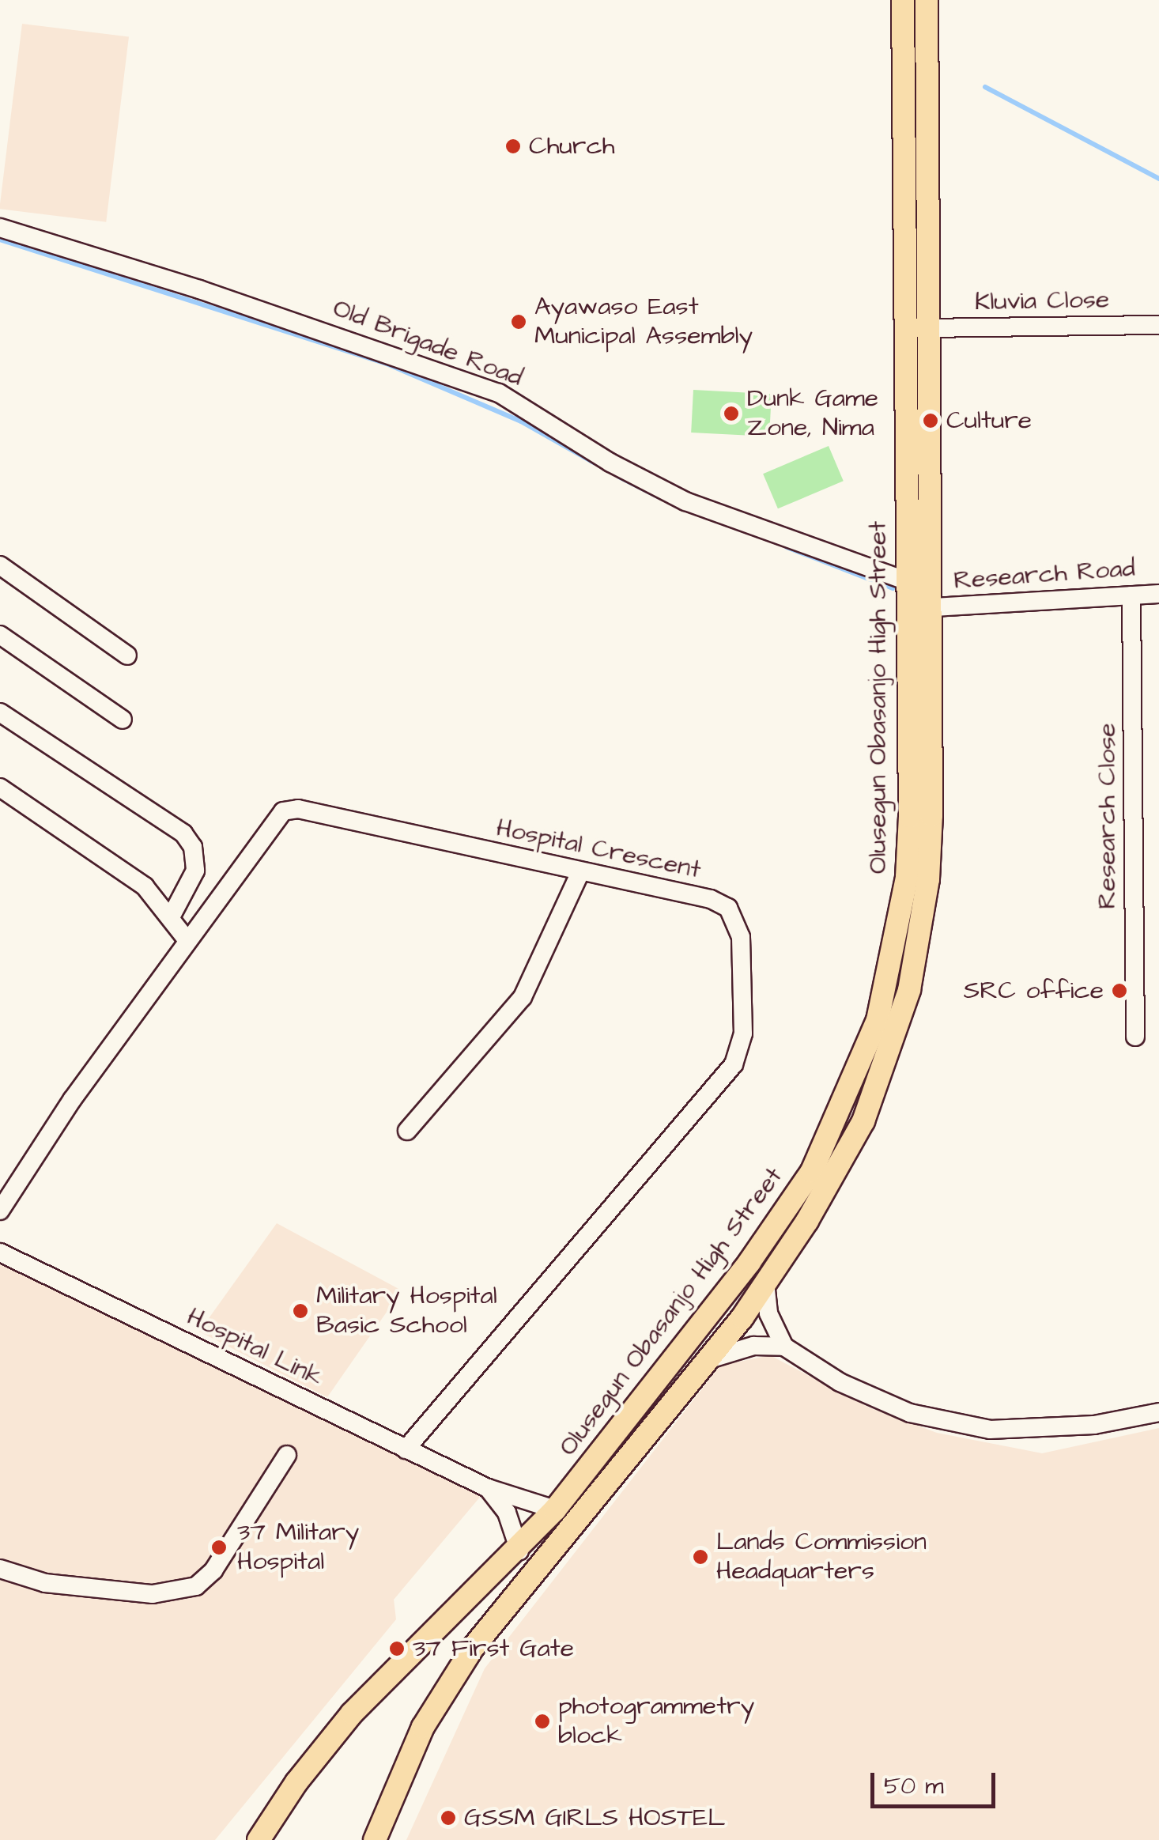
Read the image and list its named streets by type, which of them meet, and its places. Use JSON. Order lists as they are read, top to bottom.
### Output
{
  "streets": {
    "main road": ["Olusegun Obasanjo High Street"],
    "street": [
      "Kluvia Close",
      "Old Brigade Road",
      "Research Road",
      "Research Close",
      "Hospital Crescent",
      "Hospital Link"
    ]
  },
  "crossings": [
    ["Kluvia Close", "Olusegun Obasanjo High Street"],
    ["Old Brigade Road", "Olusegun Obasanjo High Street"],
    ["Research Road", "Olusegun Obasanjo High Street"],
    ["Research Road", "Research Close"],
    ["Olusegun Obasanjo High Street", "Hospital Link"],
    ["Hospital Crescent", "Hospital Link"]
  ],
  "places": [
    "Church",
    "Ayawaso East Municipal Assembly",
    "Dunk Game Zone, Nima",
    "Culture",
    "SRC office",
    "Military Hospital Basic School",
    "37 Military Hospital",
    "Lands Commission Headquarters",
    "37 First Gate",
    "photogrammetry block",
    "GSSM GIRLS HOSTEL"
  ],
  "scale_bar": "50 m"
}
